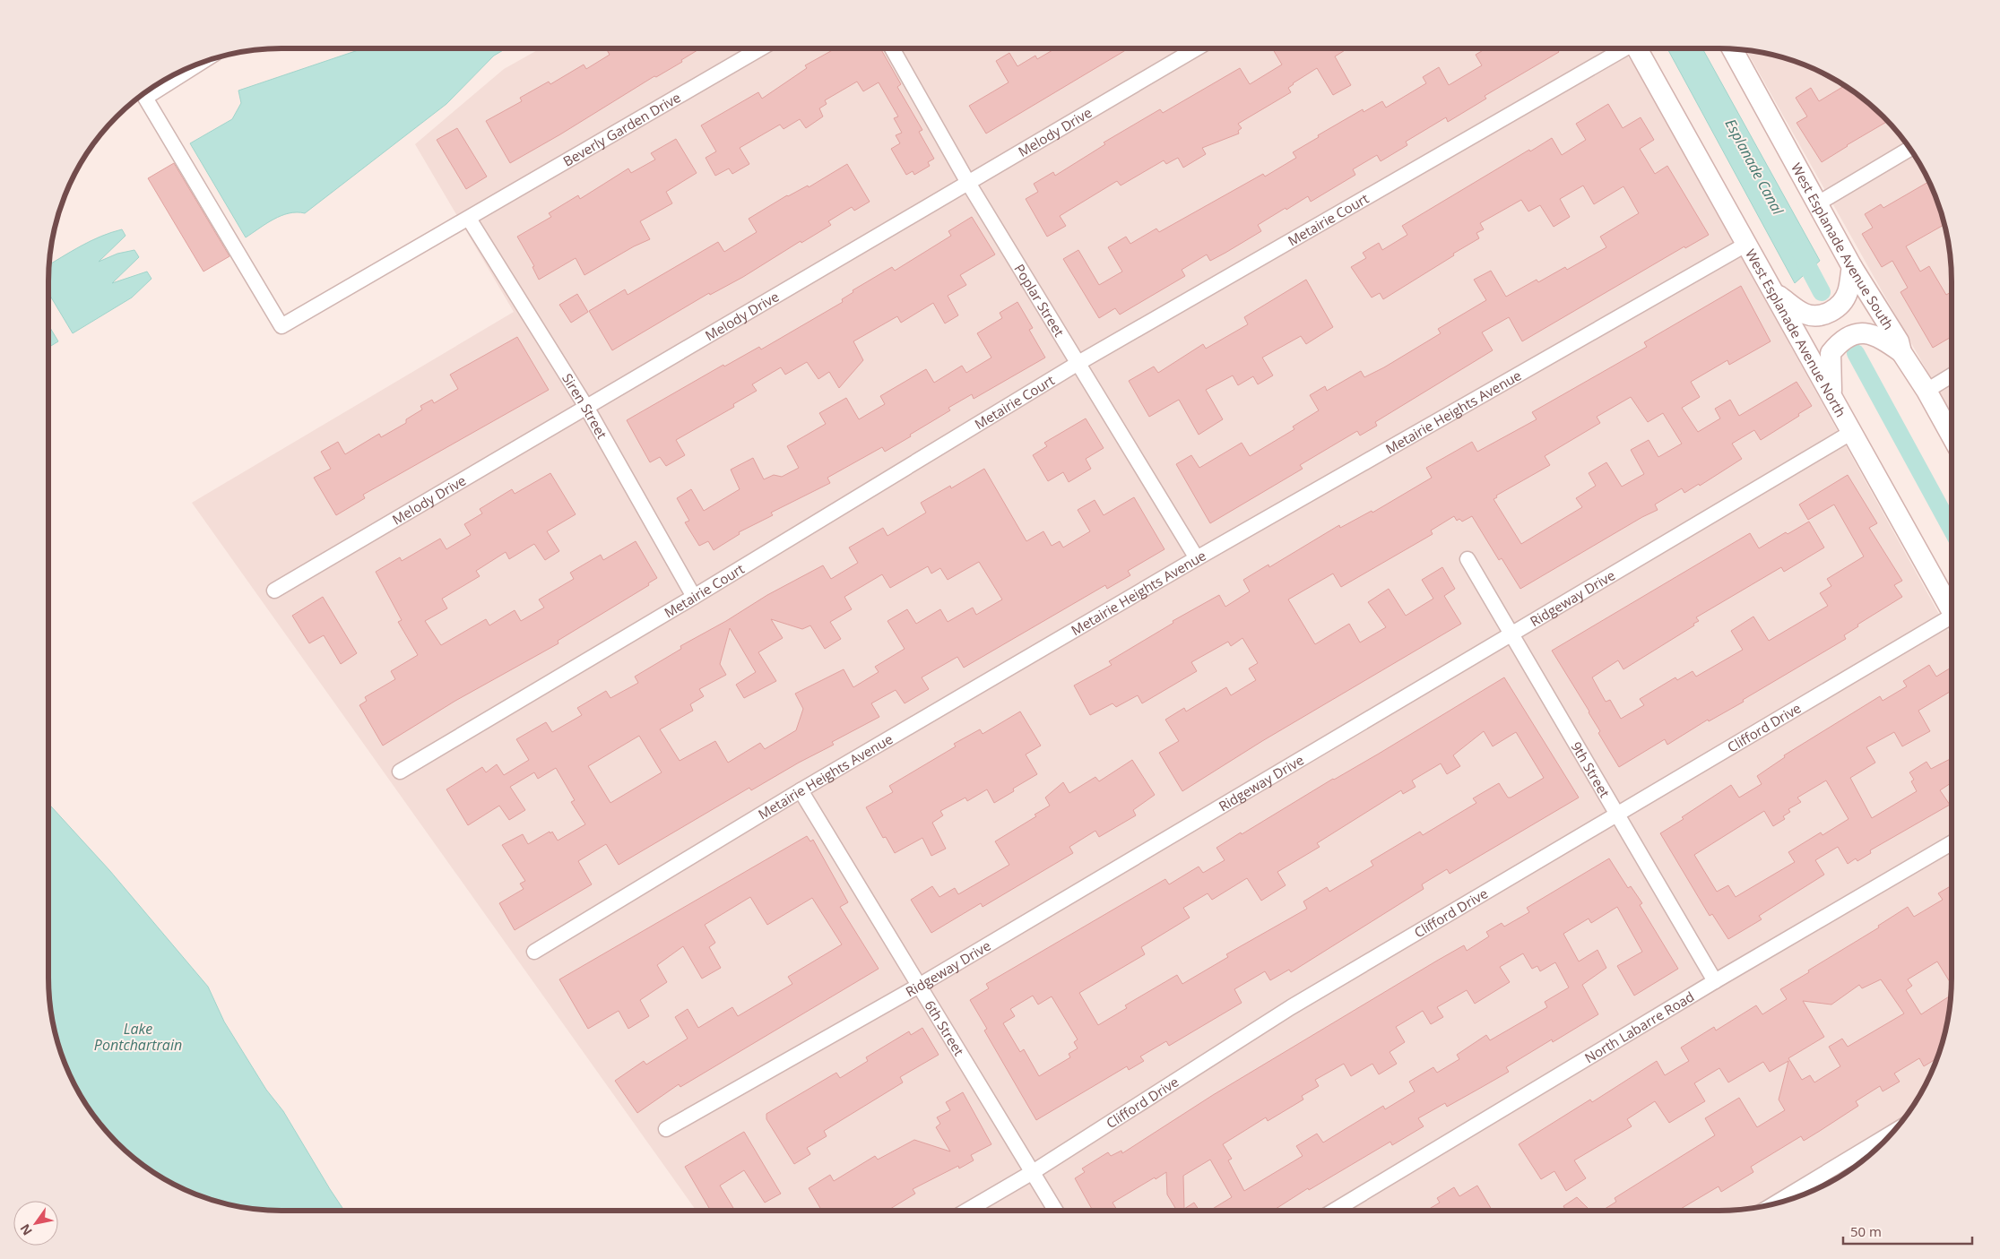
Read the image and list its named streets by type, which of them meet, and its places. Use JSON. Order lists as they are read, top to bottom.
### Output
{
  "streets": {
    "main road": ["West Esplanade Avenue South", "West Esplanade Avenue North"],
    "street": [
      "Beverly Garden Drive",
      "Melody Drive",
      "Metairie Court",
      "Poplar Street",
      "Siren Street",
      "Metairie Heights Avenue",
      "Ridgeway Drive",
      "Clifford Drive",
      "9th Street",
      "North Labarre Road",
      "6th Street"
    ]
  },
  "crossings": [
    ["Beverly Garden Drive", "Siren Street"],
    ["Melody Drive", "Poplar Street"],
    ["Melody Drive", "Siren Street"],
    ["Metairie Court", "Poplar Street"],
    ["Metairie Court", "Siren Street"],
    ["Poplar Street", "Metairie Heights Avenue"],
    ["West Esplanade Avenue North", "Metairie Heights Avenue"],
    ["West Esplanade Avenue North", "Ridgeway Drive"],
    ["Metairie Heights Avenue", "6th Street"],
    ["Ridgeway Drive", "9th Street"],
    ["Ridgeway Drive", "6th Street"],
    ["Clifford Drive", "9th Street"],
    ["Clifford Drive", "6th Street"],
    ["9th Street", "North Labarre Road"]
  ],
  "water": ["Esplanade Canal", "Lake Pontchartrain"],
  "scale_bar": "50 m",
  "north": "bottom left"
}
